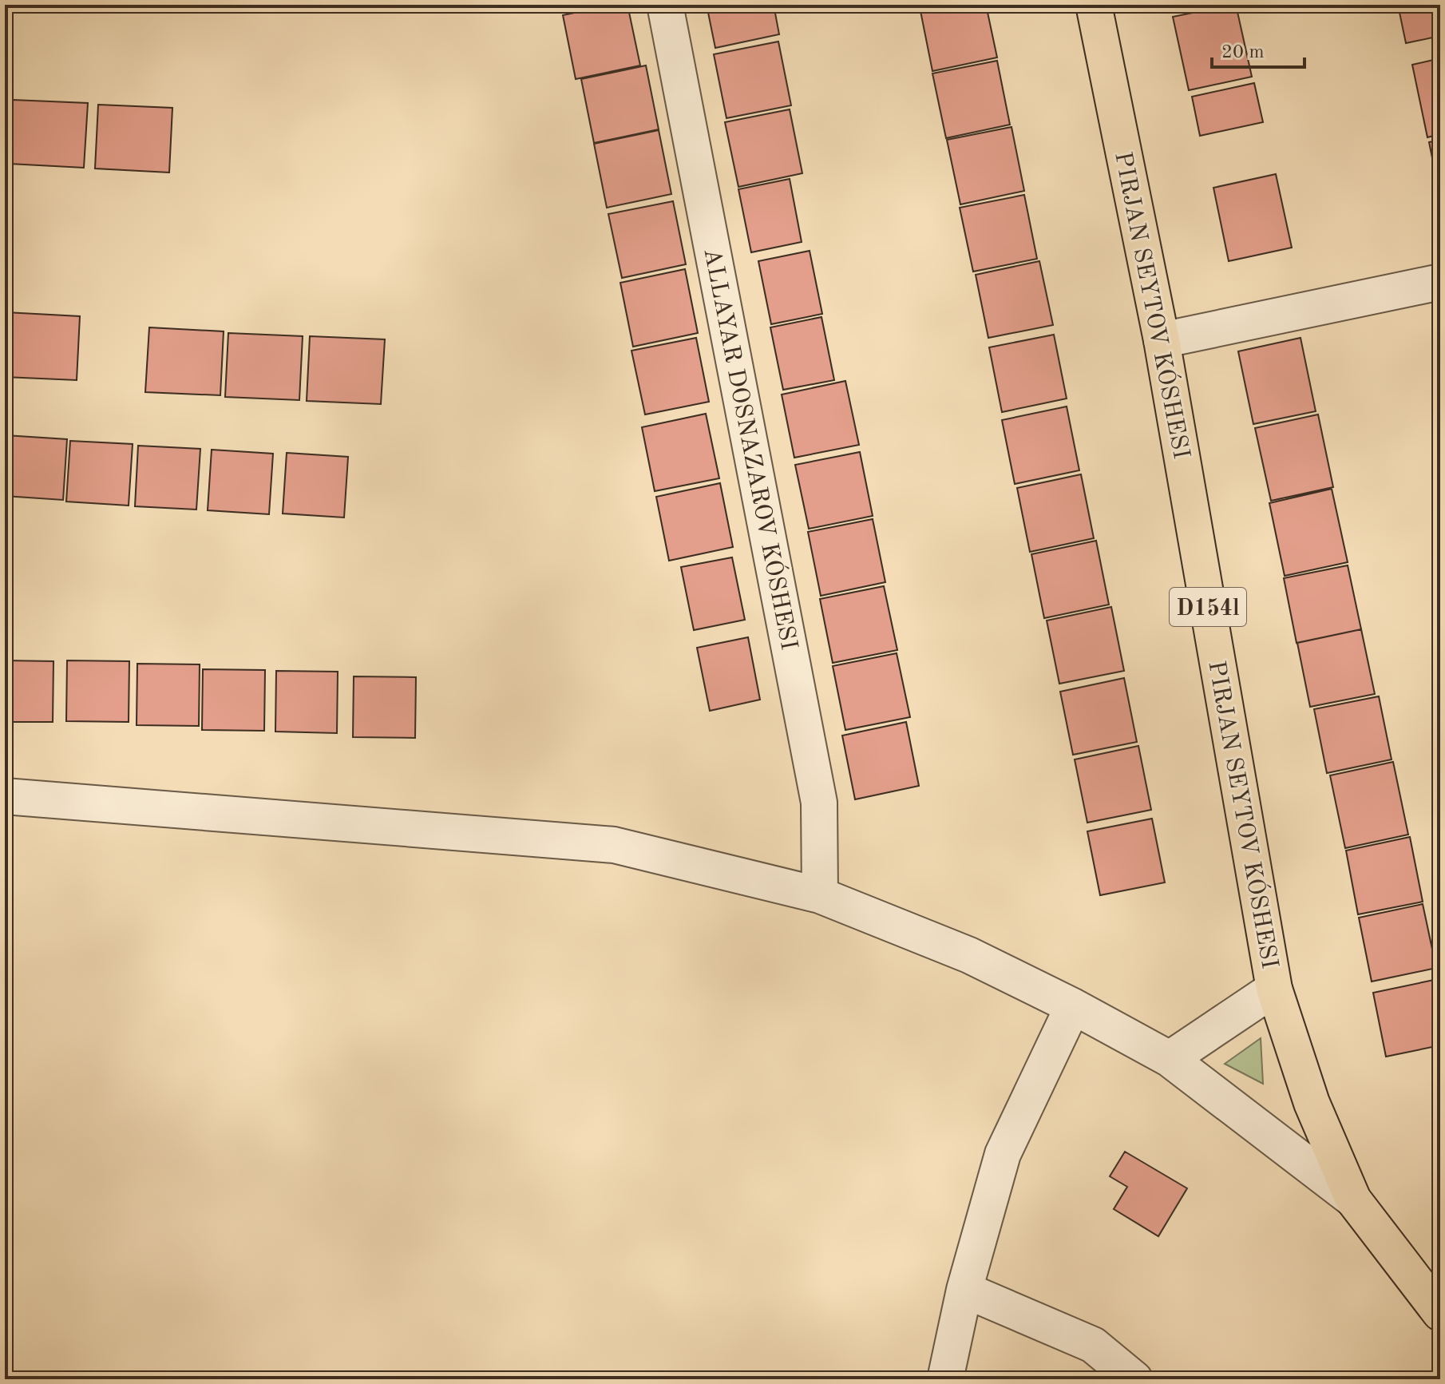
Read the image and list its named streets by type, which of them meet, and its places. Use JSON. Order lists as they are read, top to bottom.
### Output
{
  "streets": {
    "main road": ["PIRJAN SEYTOV KÓSHESI", "D154l"],
    "street": ["ALLAYAR DOSNAZAROV KÓSHESI"]
  },
  "crossings": [
    ["PIRJAN SEYTOV KÓSHESI", "D154l"]
  ],
  "scale_bar": "20 m"
}
